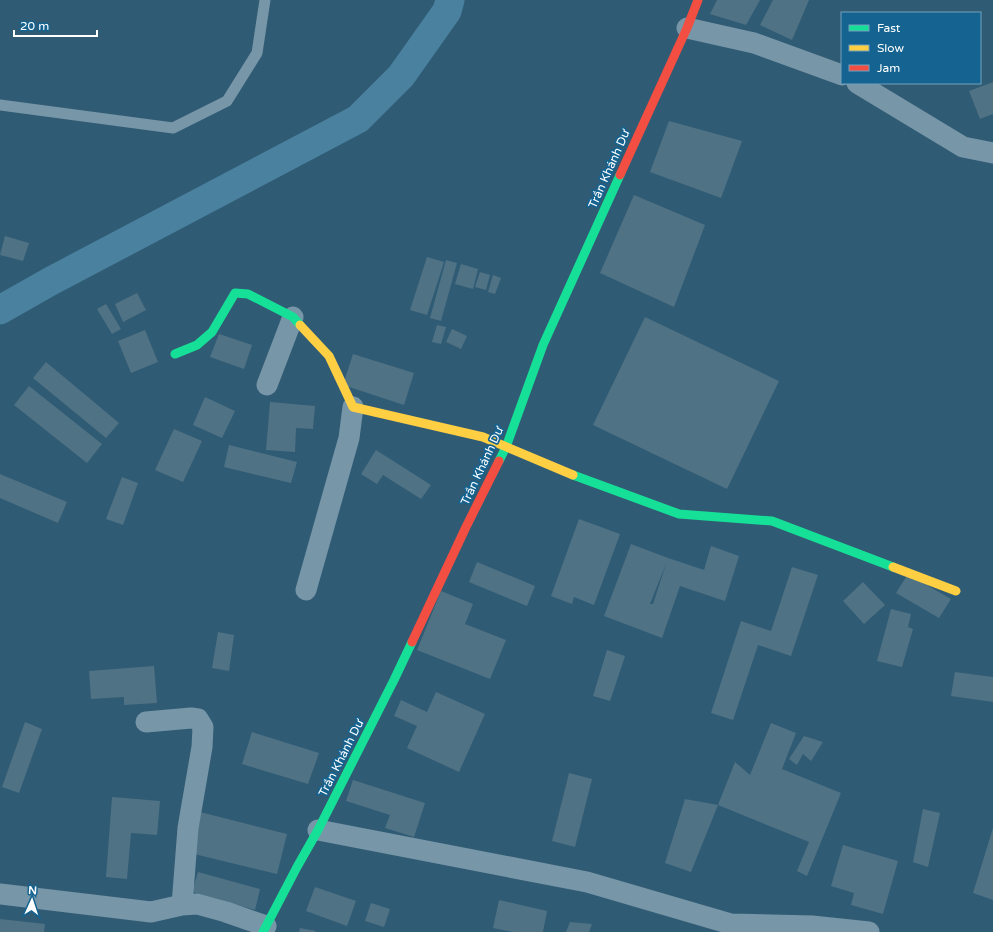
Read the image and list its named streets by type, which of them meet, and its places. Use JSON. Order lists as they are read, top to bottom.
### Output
{
  "streets": {
    "street": ["Trần Khánh Dư"]
  },
  "legend": ["Fast", "Slow", "Jam"],
  "scale_bar": "20 m",
  "north": "top"
}
